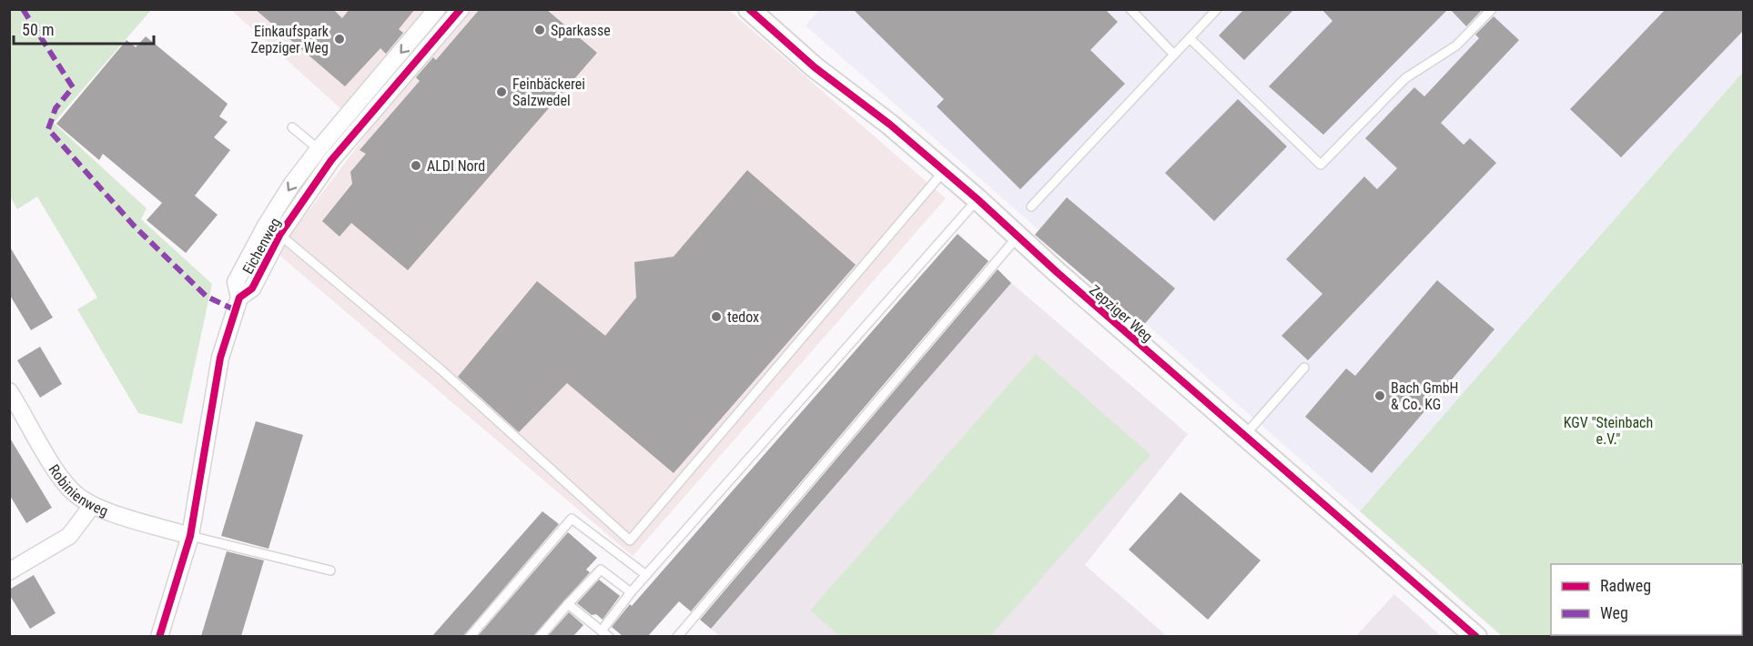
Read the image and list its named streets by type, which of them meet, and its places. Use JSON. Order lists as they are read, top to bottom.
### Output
{
  "streets": {
    "street": ["Eichenweg", "Zepziger Weg", "Robinienweg"]
  },
  "crossings": [
    ["Eichenweg", "Robinienweg"]
  ],
  "parks": ["KGV \"Steinbach e.V.\""],
  "places": [
    "Sparkasse",
    "Einkaufspark Zepziger Weg",
    "Feinbäckerei Salzwedel",
    "ALDI Nord",
    "tedox",
    "Bach GmbH & Co. KG"
  ],
  "legend": ["Radweg", "Weg"],
  "scale_bar": "50 m"
}
